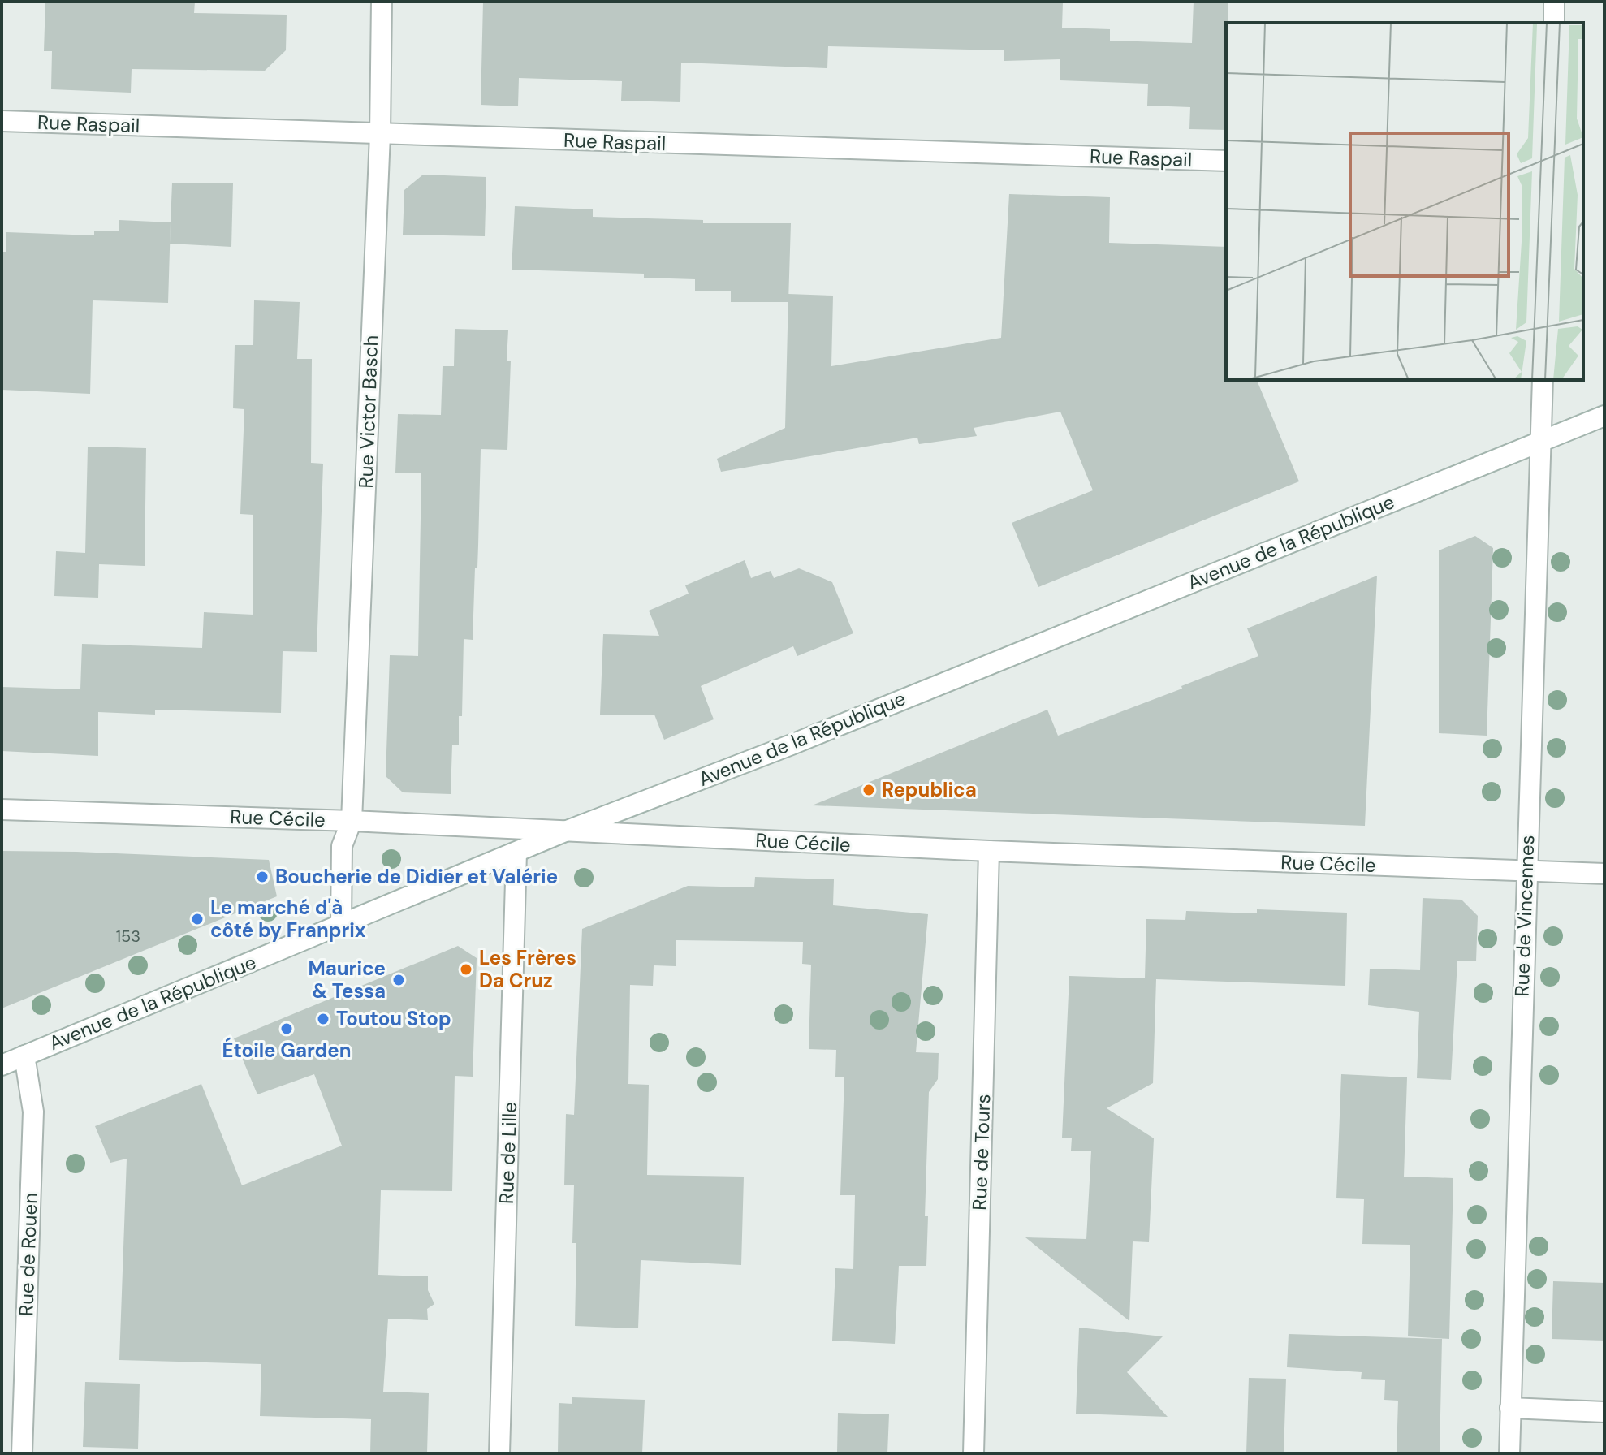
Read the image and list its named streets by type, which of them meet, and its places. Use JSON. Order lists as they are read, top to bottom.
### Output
{
  "streets": {
    "street": [
      "Rue Raspail",
      "Rue Victor Basch",
      "Avenue de la République",
      "Rue Cécile",
      "Rue de Vincennes",
      "Rue de Tours",
      "Rue de Lille",
      "Rue de Rouen"
    ]
  },
  "crossings": [
    ["Rue Raspail", "Rue Victor Basch"],
    ["Rue Victor Basch", "Avenue de la République"],
    ["Rue Victor Basch", "Rue Cécile"],
    ["Avenue de la République", "Rue Cécile"],
    ["Avenue de la République", "Rue de Vincennes"],
    ["Avenue de la République", "Rue de Lille"],
    ["Avenue de la République", "Rue de Rouen"],
    ["Rue Cécile", "Rue de Vincennes"],
    ["Rue Cécile", "Rue de Tours"]
  ],
  "places": [
    "Republica",
    "Boucherie de Didier et Valérie",
    "Le marché d'à côté by Franprix",
    "Les Frères Da Cruz",
    "Maurice & Tessa",
    "Toutou Stop",
    "Étoile Garden"
  ],
  "house_numbers": ["153"]
}
